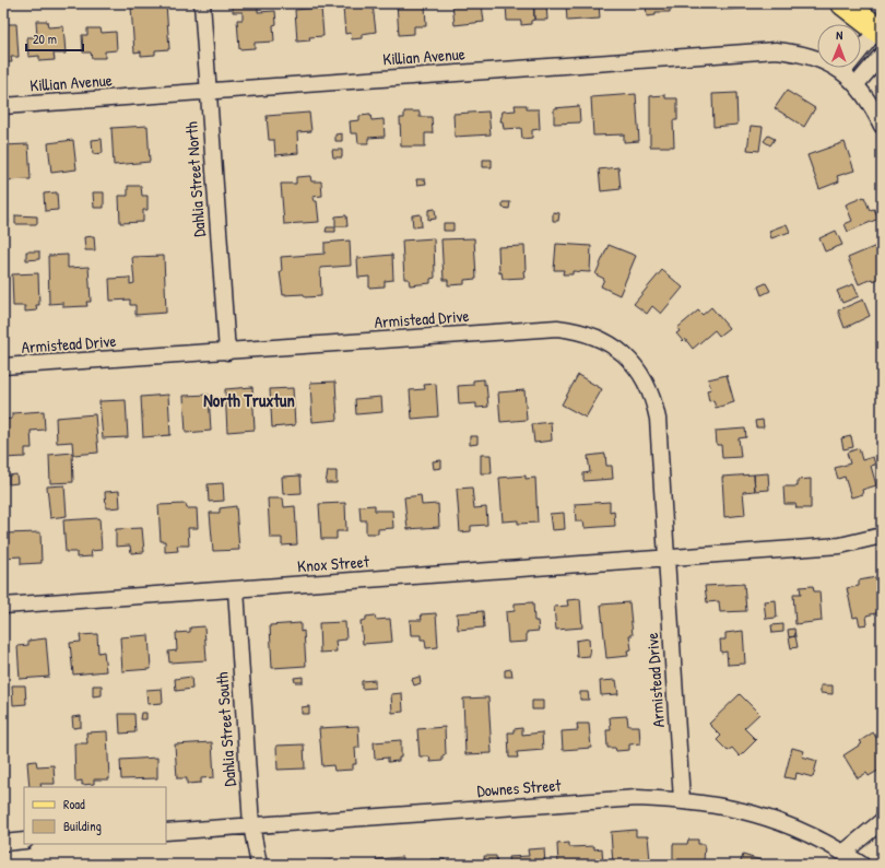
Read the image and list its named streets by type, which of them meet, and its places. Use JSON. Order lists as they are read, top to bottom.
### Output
{
  "streets": {
    "street": [
      "Killian Avenue",
      "Dahlia Street North",
      "Armistead Drive",
      "Knox Street",
      "Dahlia Street South",
      "Downes Street"
    ]
  },
  "crossings": [
    ["Killian Avenue", "Dahlia Street North"],
    ["Dahlia Street North", "Armistead Drive"],
    ["Armistead Drive", "Knox Street"],
    ["Armistead Drive", "Downes Street"],
    ["Knox Street", "Dahlia Street South"],
    ["Dahlia Street South", "Downes Street"]
  ],
  "districts": ["North Truxtun"],
  "legend": ["Road", "Building"],
  "scale_bar": "20 m",
  "north": "top"
}
